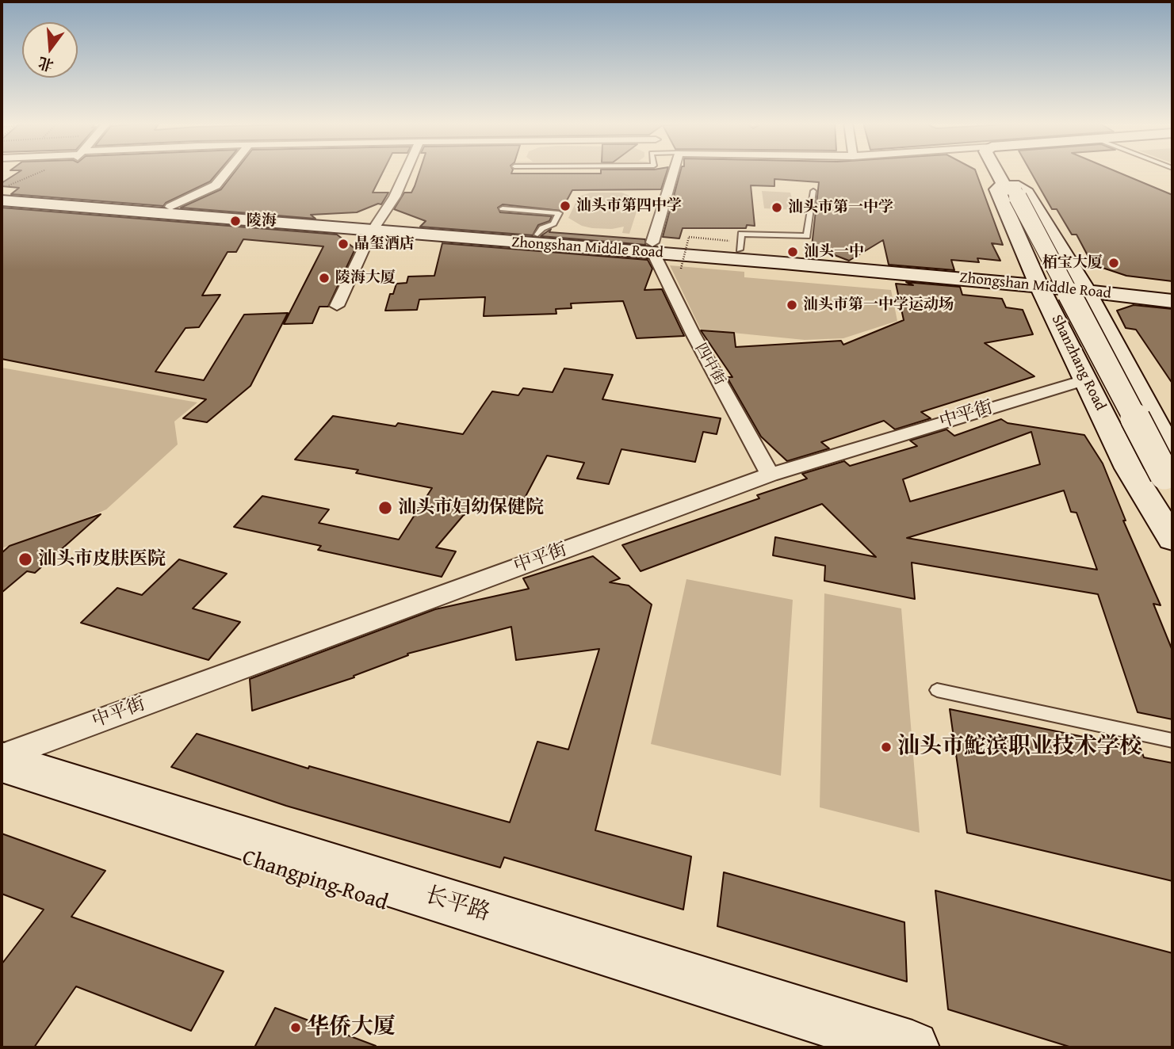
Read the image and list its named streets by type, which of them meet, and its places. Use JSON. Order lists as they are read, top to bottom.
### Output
{
  "streets": {
    "street": [
      "Zhongshan Middle Road",
      "Shanzhang Road",
      "四中街",
      "中平街",
      "Changping Road",
      "长平路"
    ]
  },
  "crossings": [
    ["Zhongshan Middle Road", "Shanzhang Road"],
    ["Zhongshan Middle Road", "四中街"],
    ["Shanzhang Road", "中平街"],
    ["四中街", "中平街"]
  ],
  "places": [
    "汕头市第四中学",
    "汕头市第一中学",
    "陵海",
    "晶玺酒店",
    "汕头一中",
    "栢宝大厦",
    "陵海大厦",
    "汕头市第一中学运动场",
    "汕头市妇幼保健院",
    "汕头市皮肤医院",
    "汕头市鮀滨职业技术学校",
    "华侨大厦"
  ],
  "north": "bottom"
}
